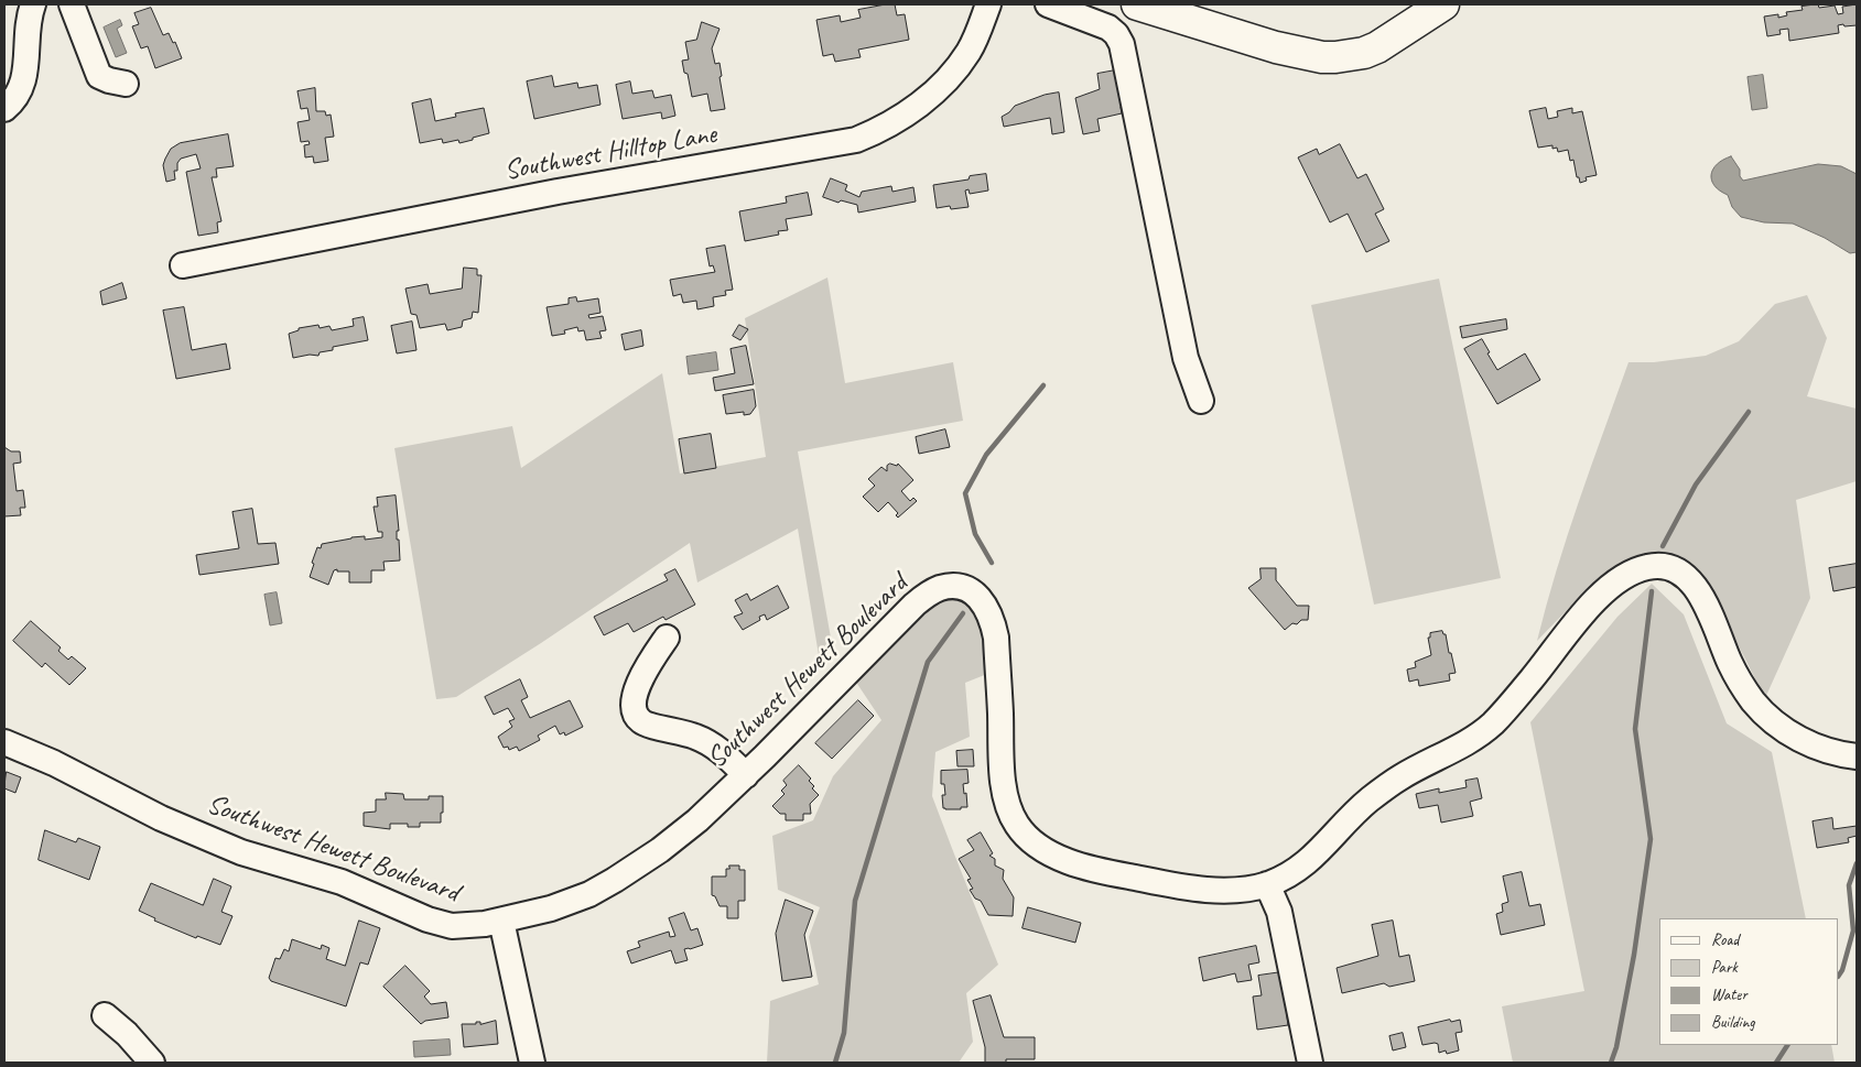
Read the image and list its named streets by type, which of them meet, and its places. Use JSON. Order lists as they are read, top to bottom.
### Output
{
  "streets": {
    "street": ["Southwest Hilltop Lane", "Southwest Hewett Boulevard"]
  },
  "legend": [
    "Road",
    "Park",
    "Water",
    "Building"
  ]
}
